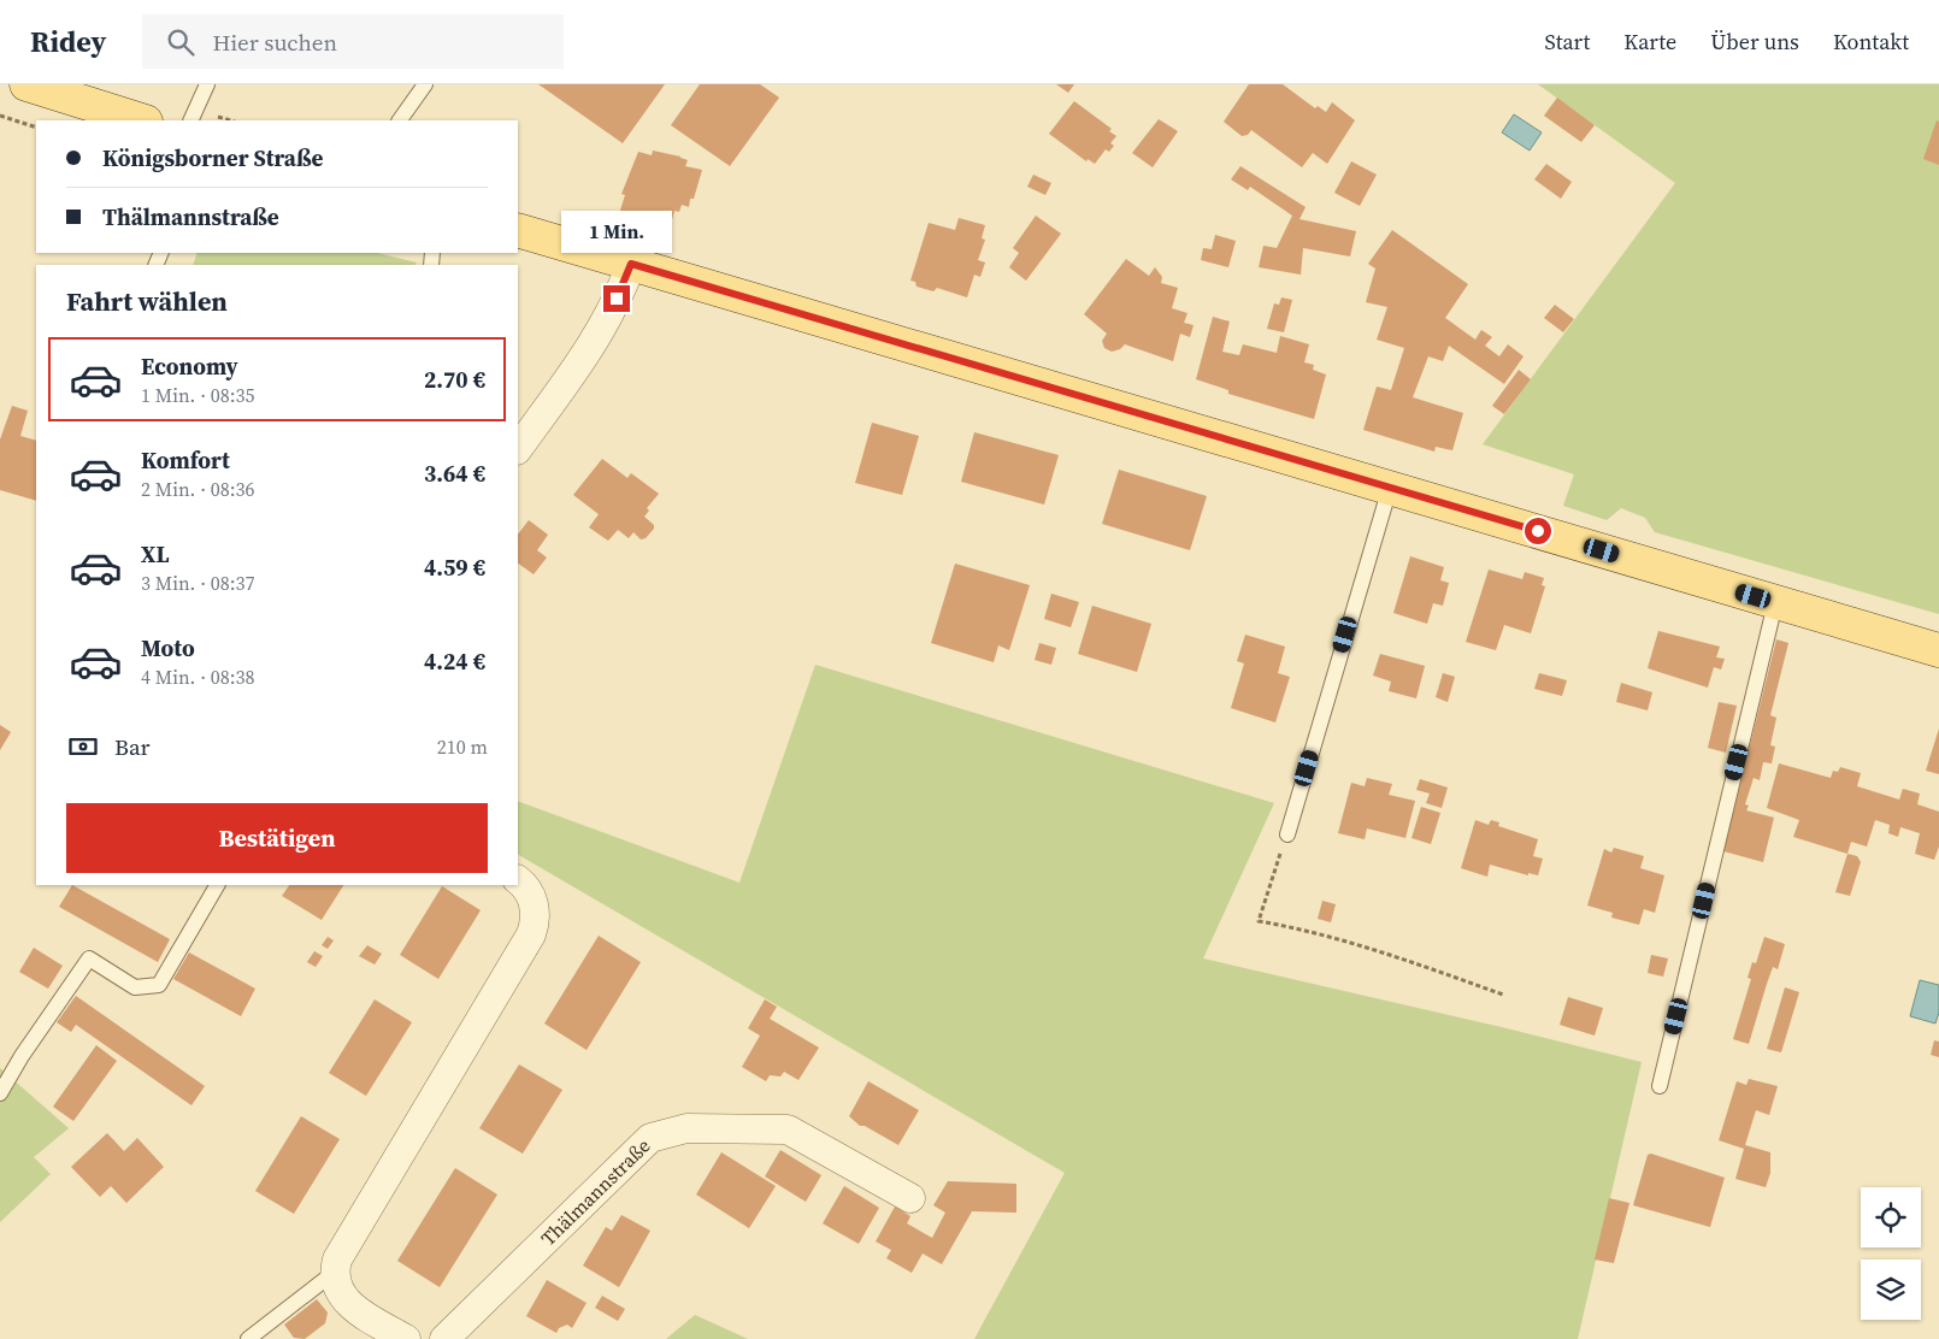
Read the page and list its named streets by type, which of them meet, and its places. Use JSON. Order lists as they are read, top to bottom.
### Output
{
  "streets": {
    "street": ["Thälmannstraße"]
  },
  "page": {
    "header": "Ridey",
    "search": "Hier suchen",
    "nav": [
      "Start",
      "Karte",
      "Über uns",
      "Kontakt"
    ],
    "banner": ["Königsborner Straße", "Thälmannstraße"],
    "bubble": "1 Min.",
    "heading": "Fahrt wählen",
    "list": [
      {
        "name": "Economy",
        "note": "1 Min. · 08:35",
        "value": "2.70 €"
      },
      {
        "name": "Komfort",
        "note": "2 Min. · 08:36",
        "value": "3.64 €"
      },
      {
        "name": "XL",
        "note": "3 Min. · 08:37",
        "value": "4.59 €"
      },
      {
        "name": "Moto",
        "note": "4 Min. · 08:38",
        "value": "4.24 €"
      }
    ],
    "pay": ["Bar", "210 m"],
    "buttons": "Bestätigen"
  }
}
